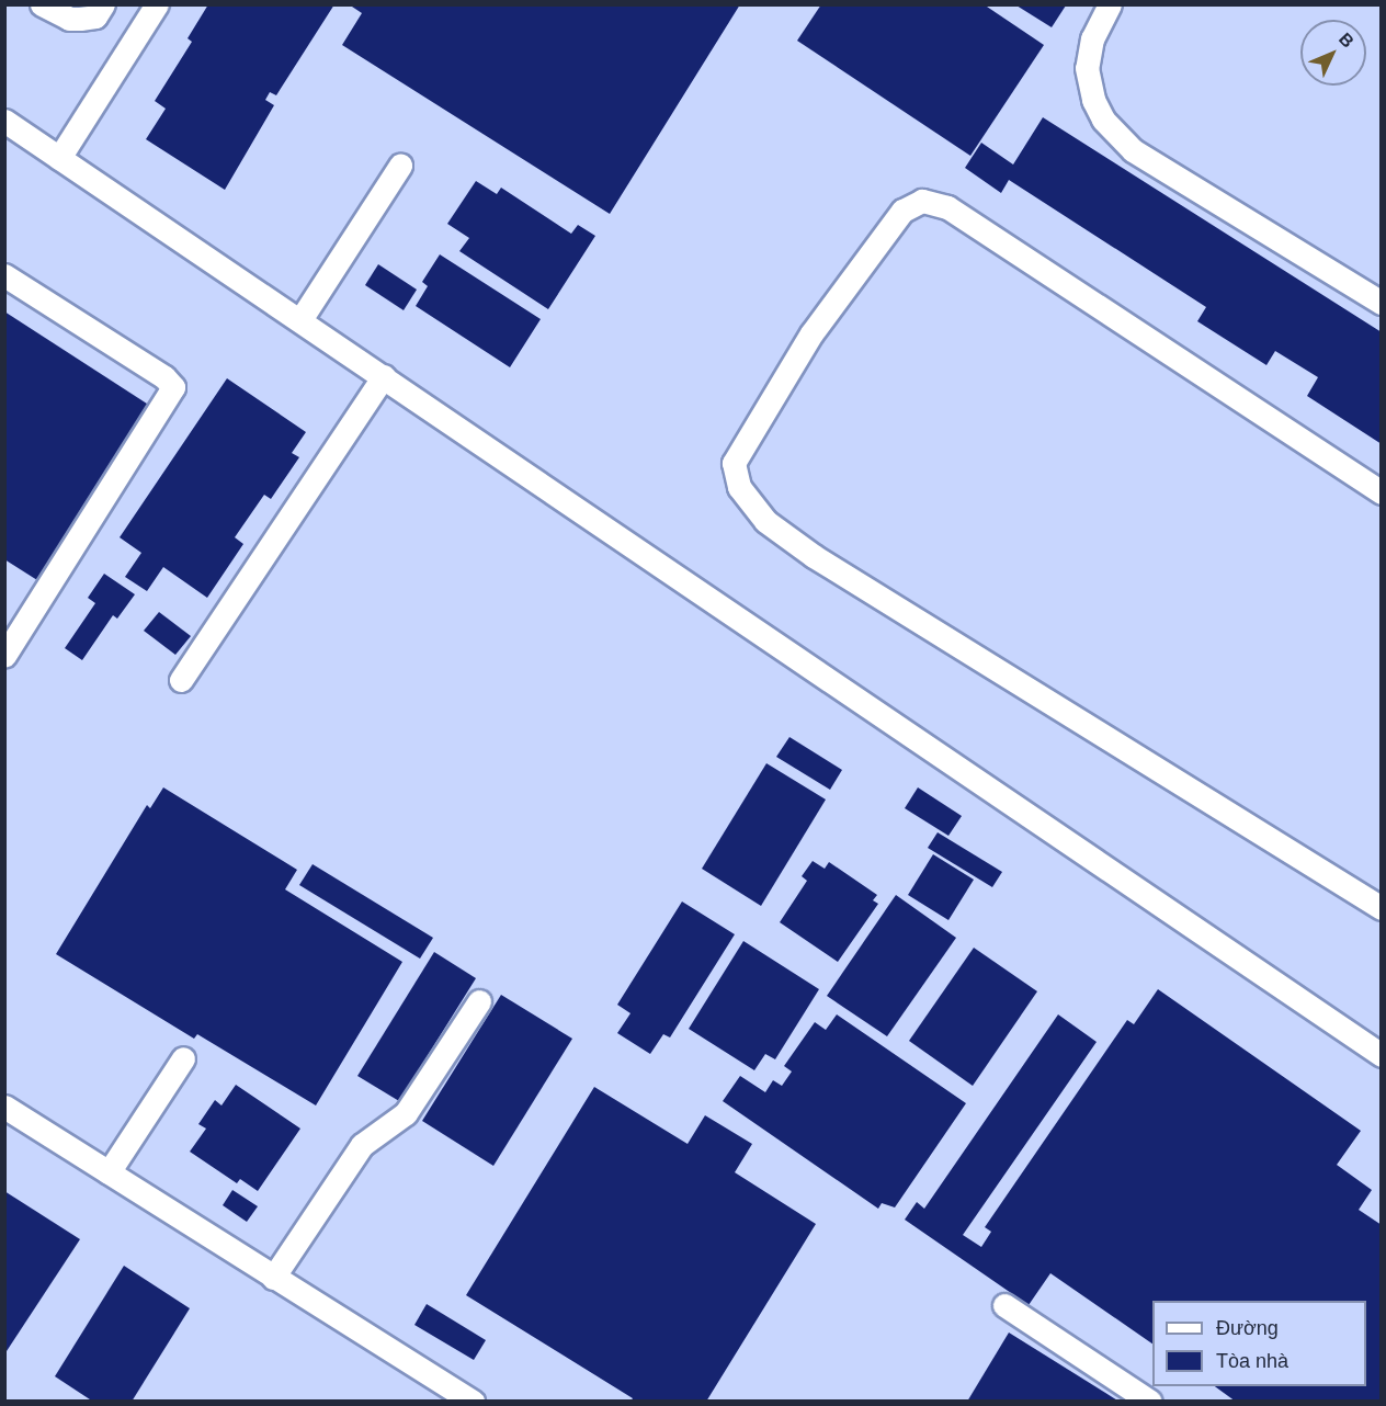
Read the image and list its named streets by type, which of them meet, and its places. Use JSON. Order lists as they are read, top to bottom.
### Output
{
  "legend": ["Đường", "Tòa nhà"],
  "north": "top right"
}
